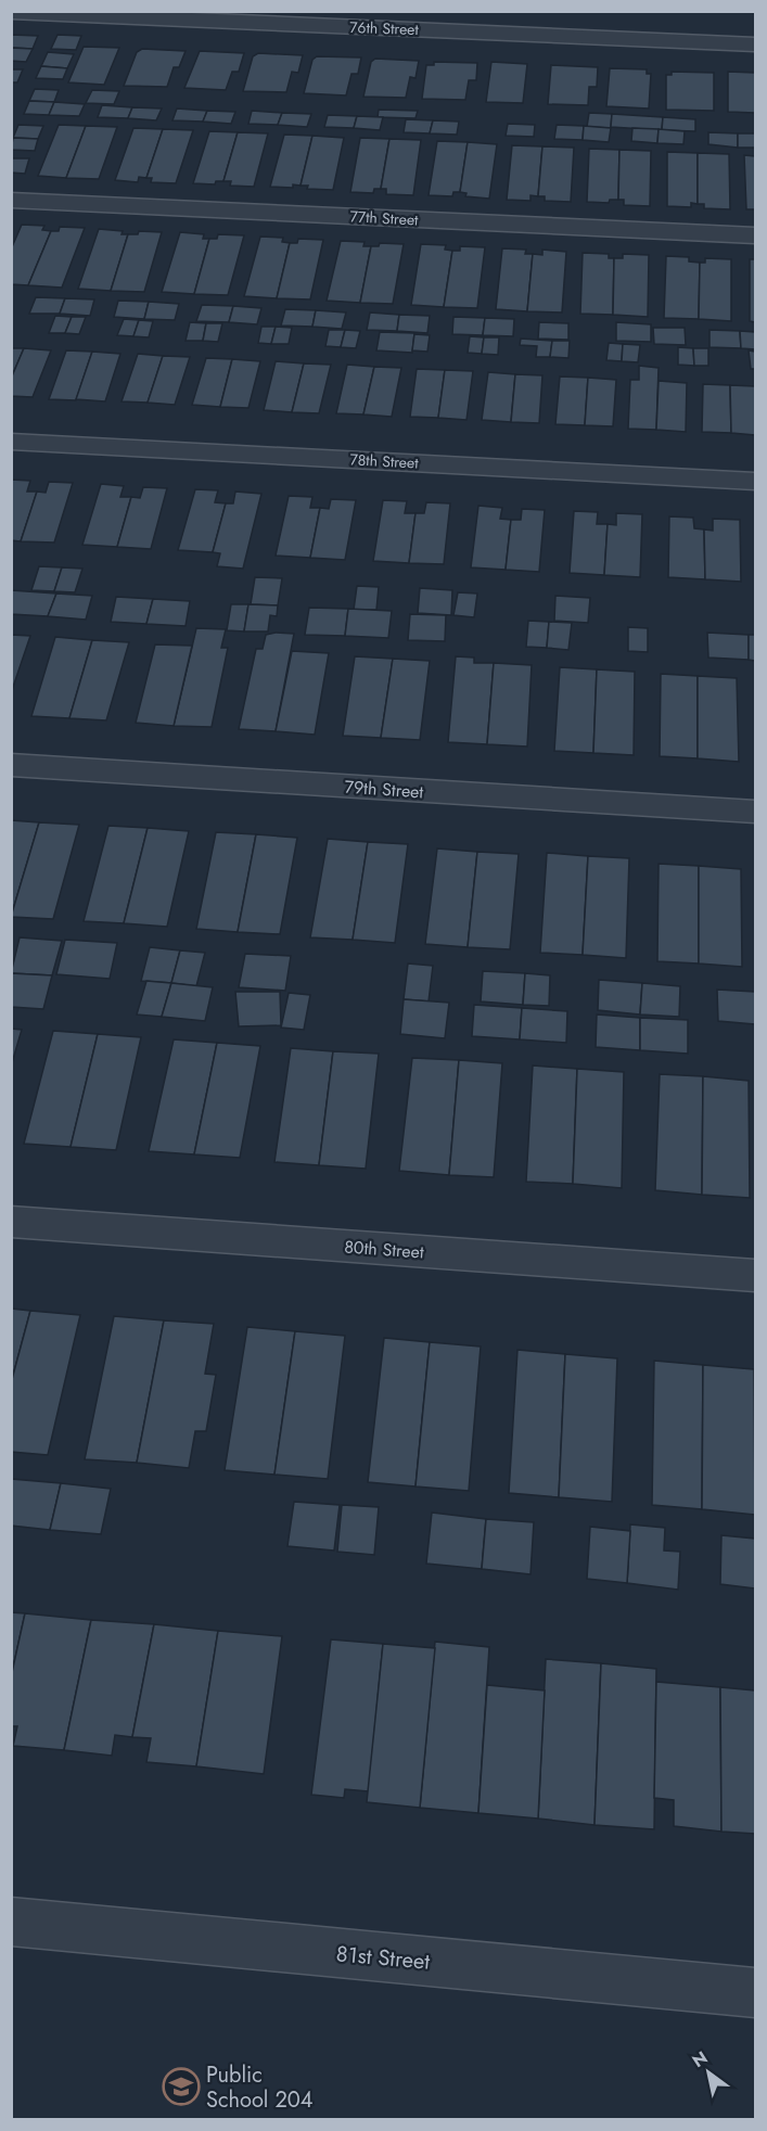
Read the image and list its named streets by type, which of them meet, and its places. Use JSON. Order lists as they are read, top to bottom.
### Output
{
  "streets": {
    "street": [
      "76th Street",
      "77th Street",
      "78th Street",
      "79th Street",
      "80th Street",
      "81st Street"
    ]
  },
  "places": {
    "school or university": ["Public School 204"]
  },
  "north": "top left"
}
